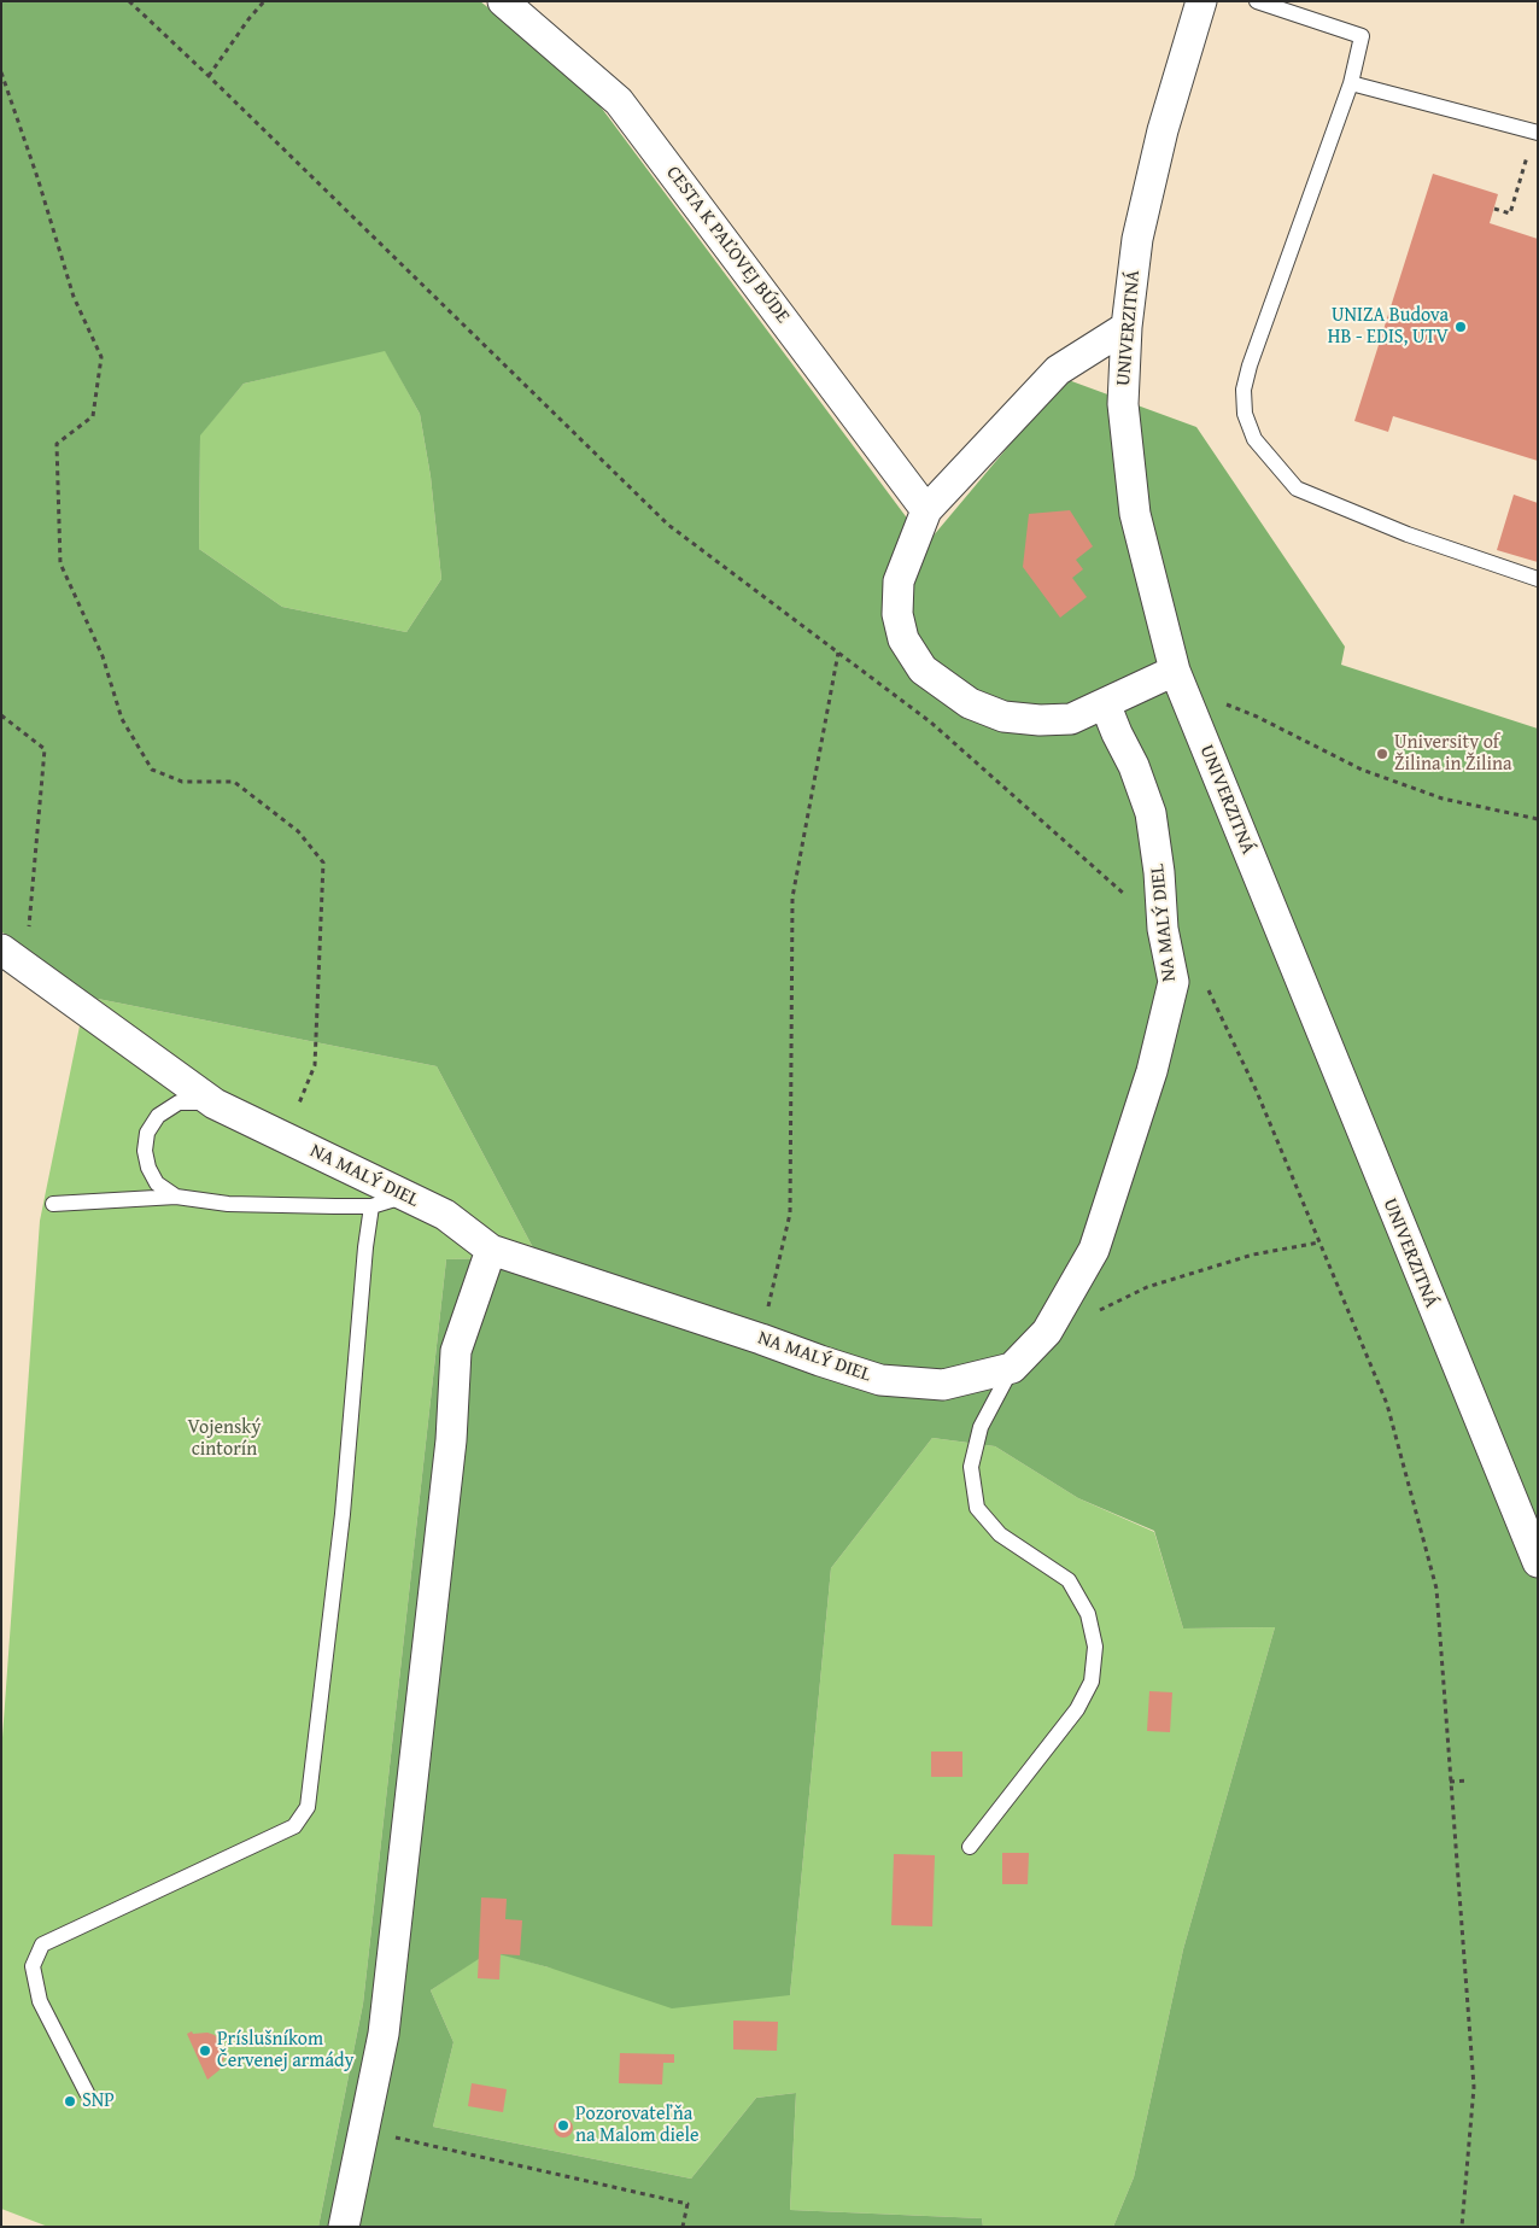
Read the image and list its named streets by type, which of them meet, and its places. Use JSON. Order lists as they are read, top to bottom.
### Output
{
  "streets": {
    "street": ["CESTA K PAĽOVEJ BÚDE", "UNIVERZITNÁ", "NA MALÝ DIEL"]
  },
  "parks": ["Vojenský cintorín"],
  "places": [
    "UNIZA Budova HB - EDIS, UTV",
    "University of Žilina in Žilina",
    "Príslušníkom Červenej armády",
    "SNP",
    "Pozorovateľňa na Malom diele"
  ]
}
